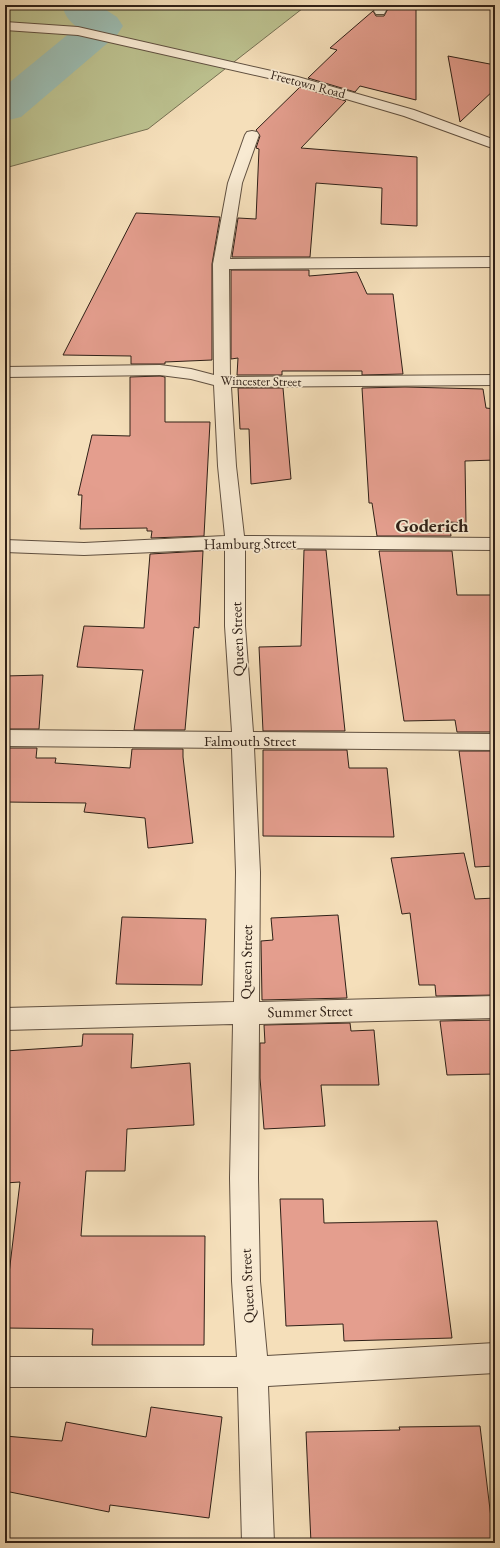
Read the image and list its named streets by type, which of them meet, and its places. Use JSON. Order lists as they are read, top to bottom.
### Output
{
  "streets": {
    "street": [
      "Freetown Road",
      "Wincester Street",
      "Hamburg Street",
      "Queen Street",
      "Falmouth Street",
      "Summer Street"
    ]
  },
  "crossings": [
    ["Wincester Street", "Queen Street"],
    ["Hamburg Street", "Queen Street"],
    ["Queen Street", "Falmouth Street"],
    ["Queen Street", "Summer Street"]
  ],
  "districts": ["Goderich"]
}
